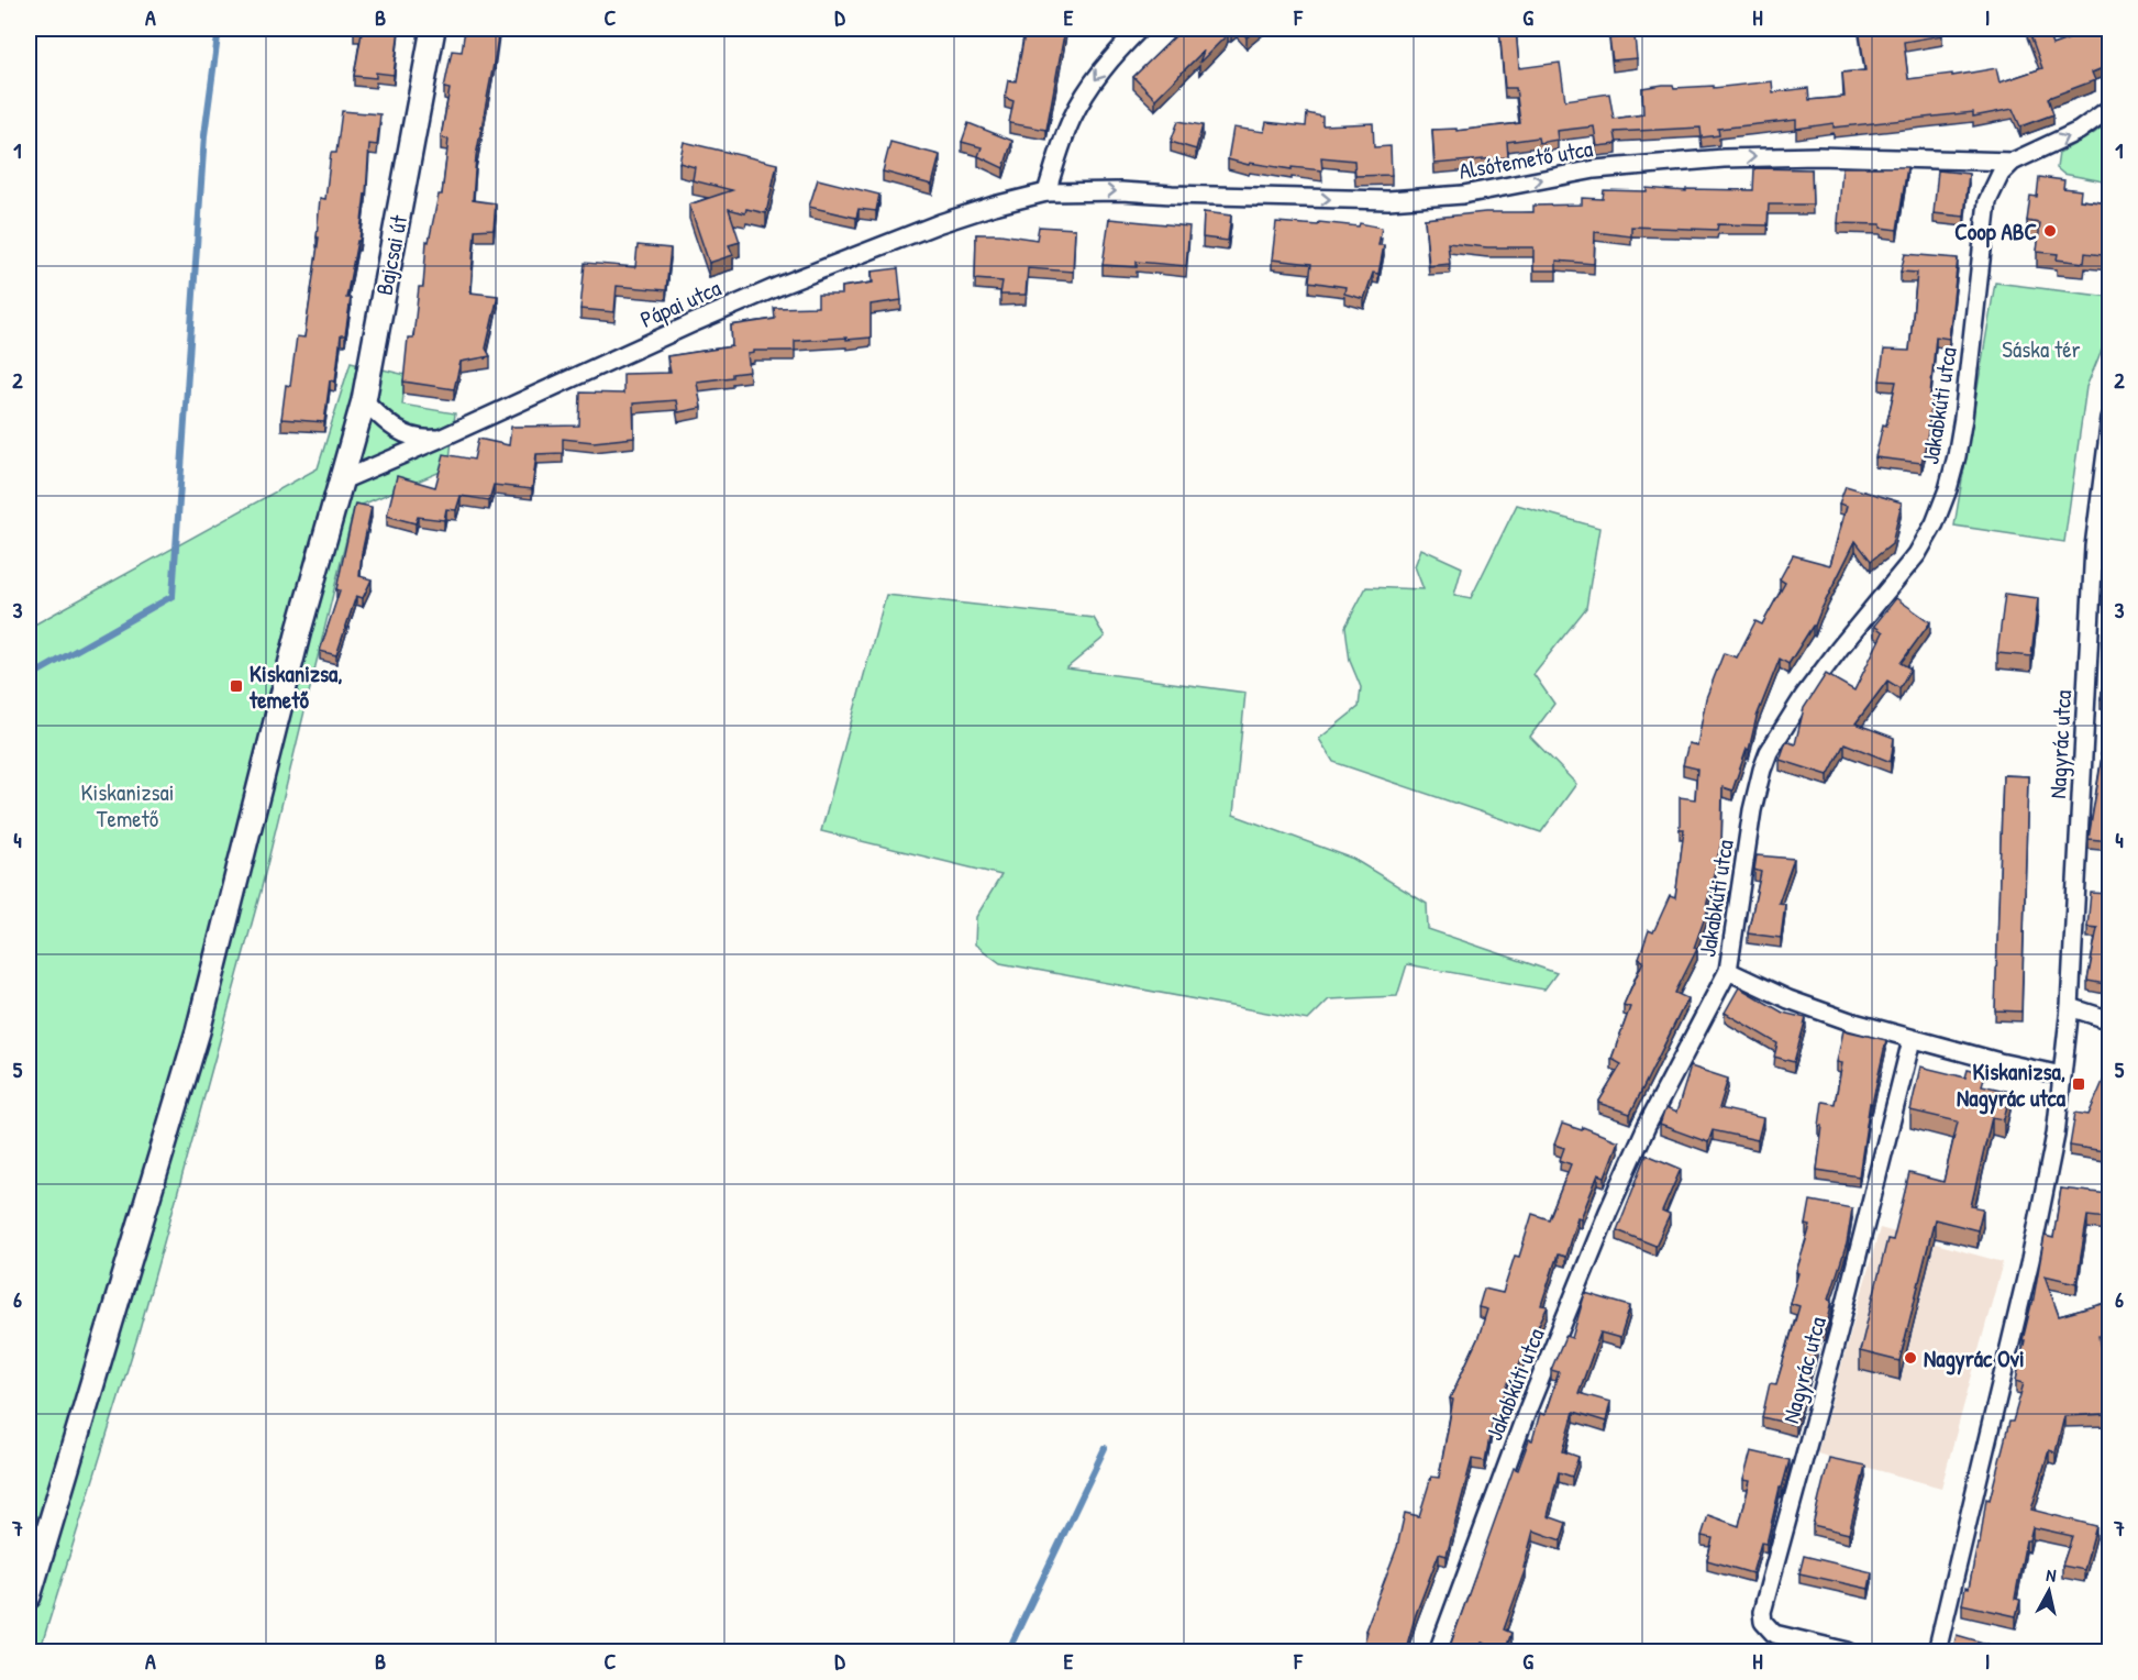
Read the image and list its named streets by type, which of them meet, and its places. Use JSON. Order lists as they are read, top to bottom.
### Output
{
  "streets": {
    "main road": ["Bajcsai út"],
    "street": [
      "Alsótemető utca",
      "Pápai utca",
      "Jakabkúti utca",
      "Nagyrác utca"
    ]
  },
  "crossings": [
    ["Alsótemető utca", "Pápai utca"],
    ["Alsótemető utca", "Jakabkúti utca"],
    ["Bajcsai út", "Pápai utca"]
  ],
  "one_way": ["Alsótemető utca"],
  "parks": ["Sáska tér", "Kiskanizsai Temető"],
  "places": {
    "other": ["Coop ABC", "Nagyrác Ovi"],
    "transit": ["Kiskanizsa, temető", "Kiskanizsa, Nagyrác utca"]
  },
  "north": "top",
  "grid": {
    "columns": [
      "A",
      "B",
      "C",
      "D",
      "E",
      "F",
      "G",
      "H",
      "I"
    ],
    "rows": [
      "1",
      "2",
      "3",
      "4",
      "5",
      "6",
      "7"
    ]
  }
}
